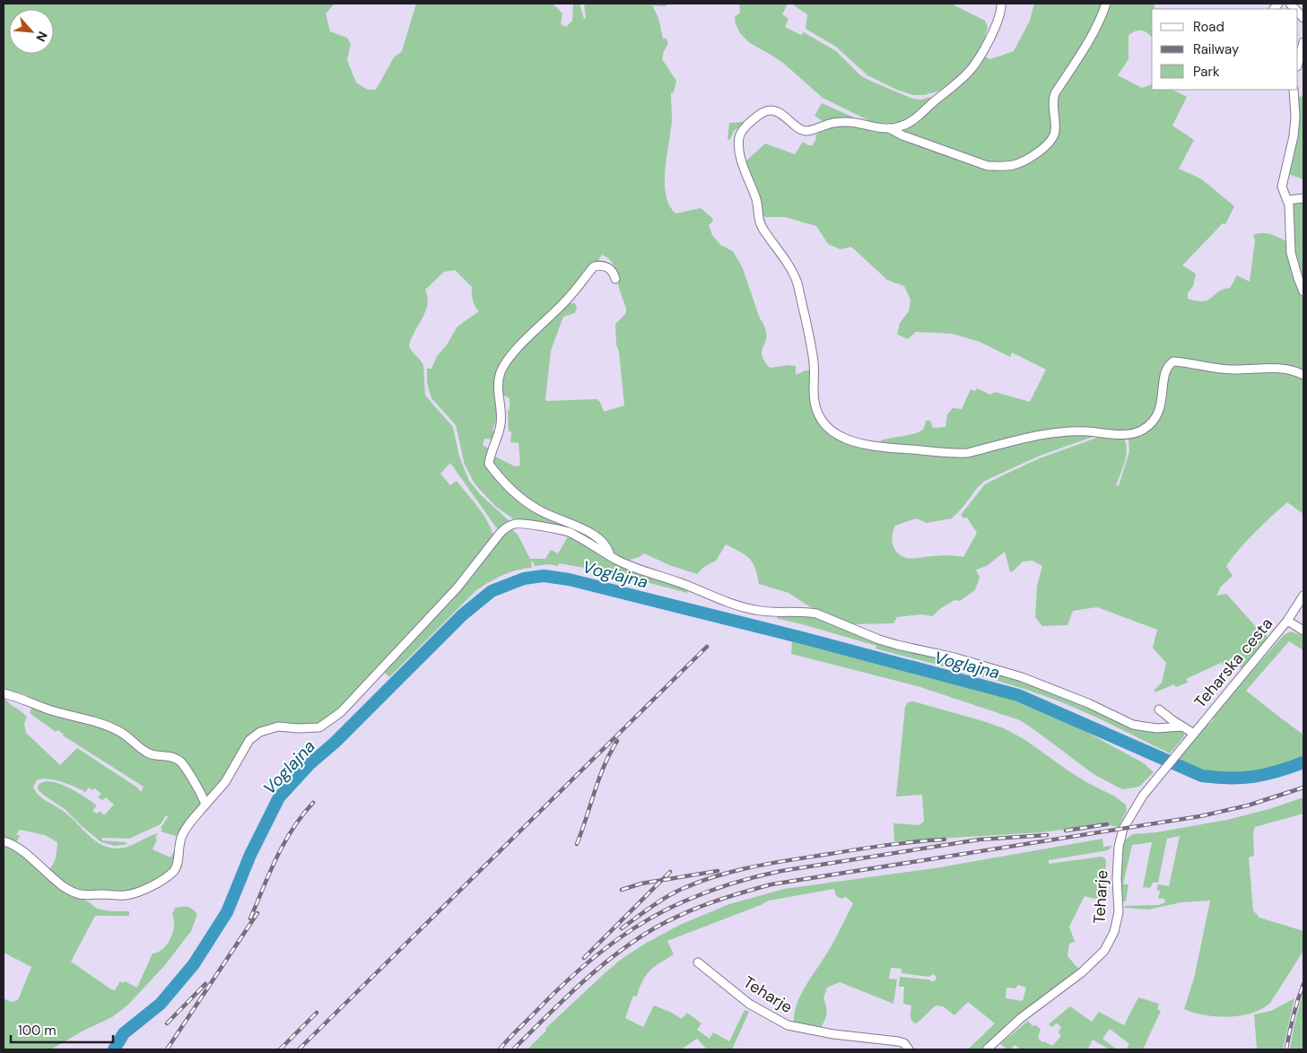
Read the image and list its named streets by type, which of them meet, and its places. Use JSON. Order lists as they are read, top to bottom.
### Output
{
  "streets": {
    "street": ["Teharska cesta", "Teharje"]
  },
  "crossings": [
    ["Teharska cesta", "Teharje"]
  ],
  "water": ["Voglajna"],
  "legend": ["Road", "Railway", "Park"],
  "scale_bar": "100 m",
  "north": "bottom right"
}
